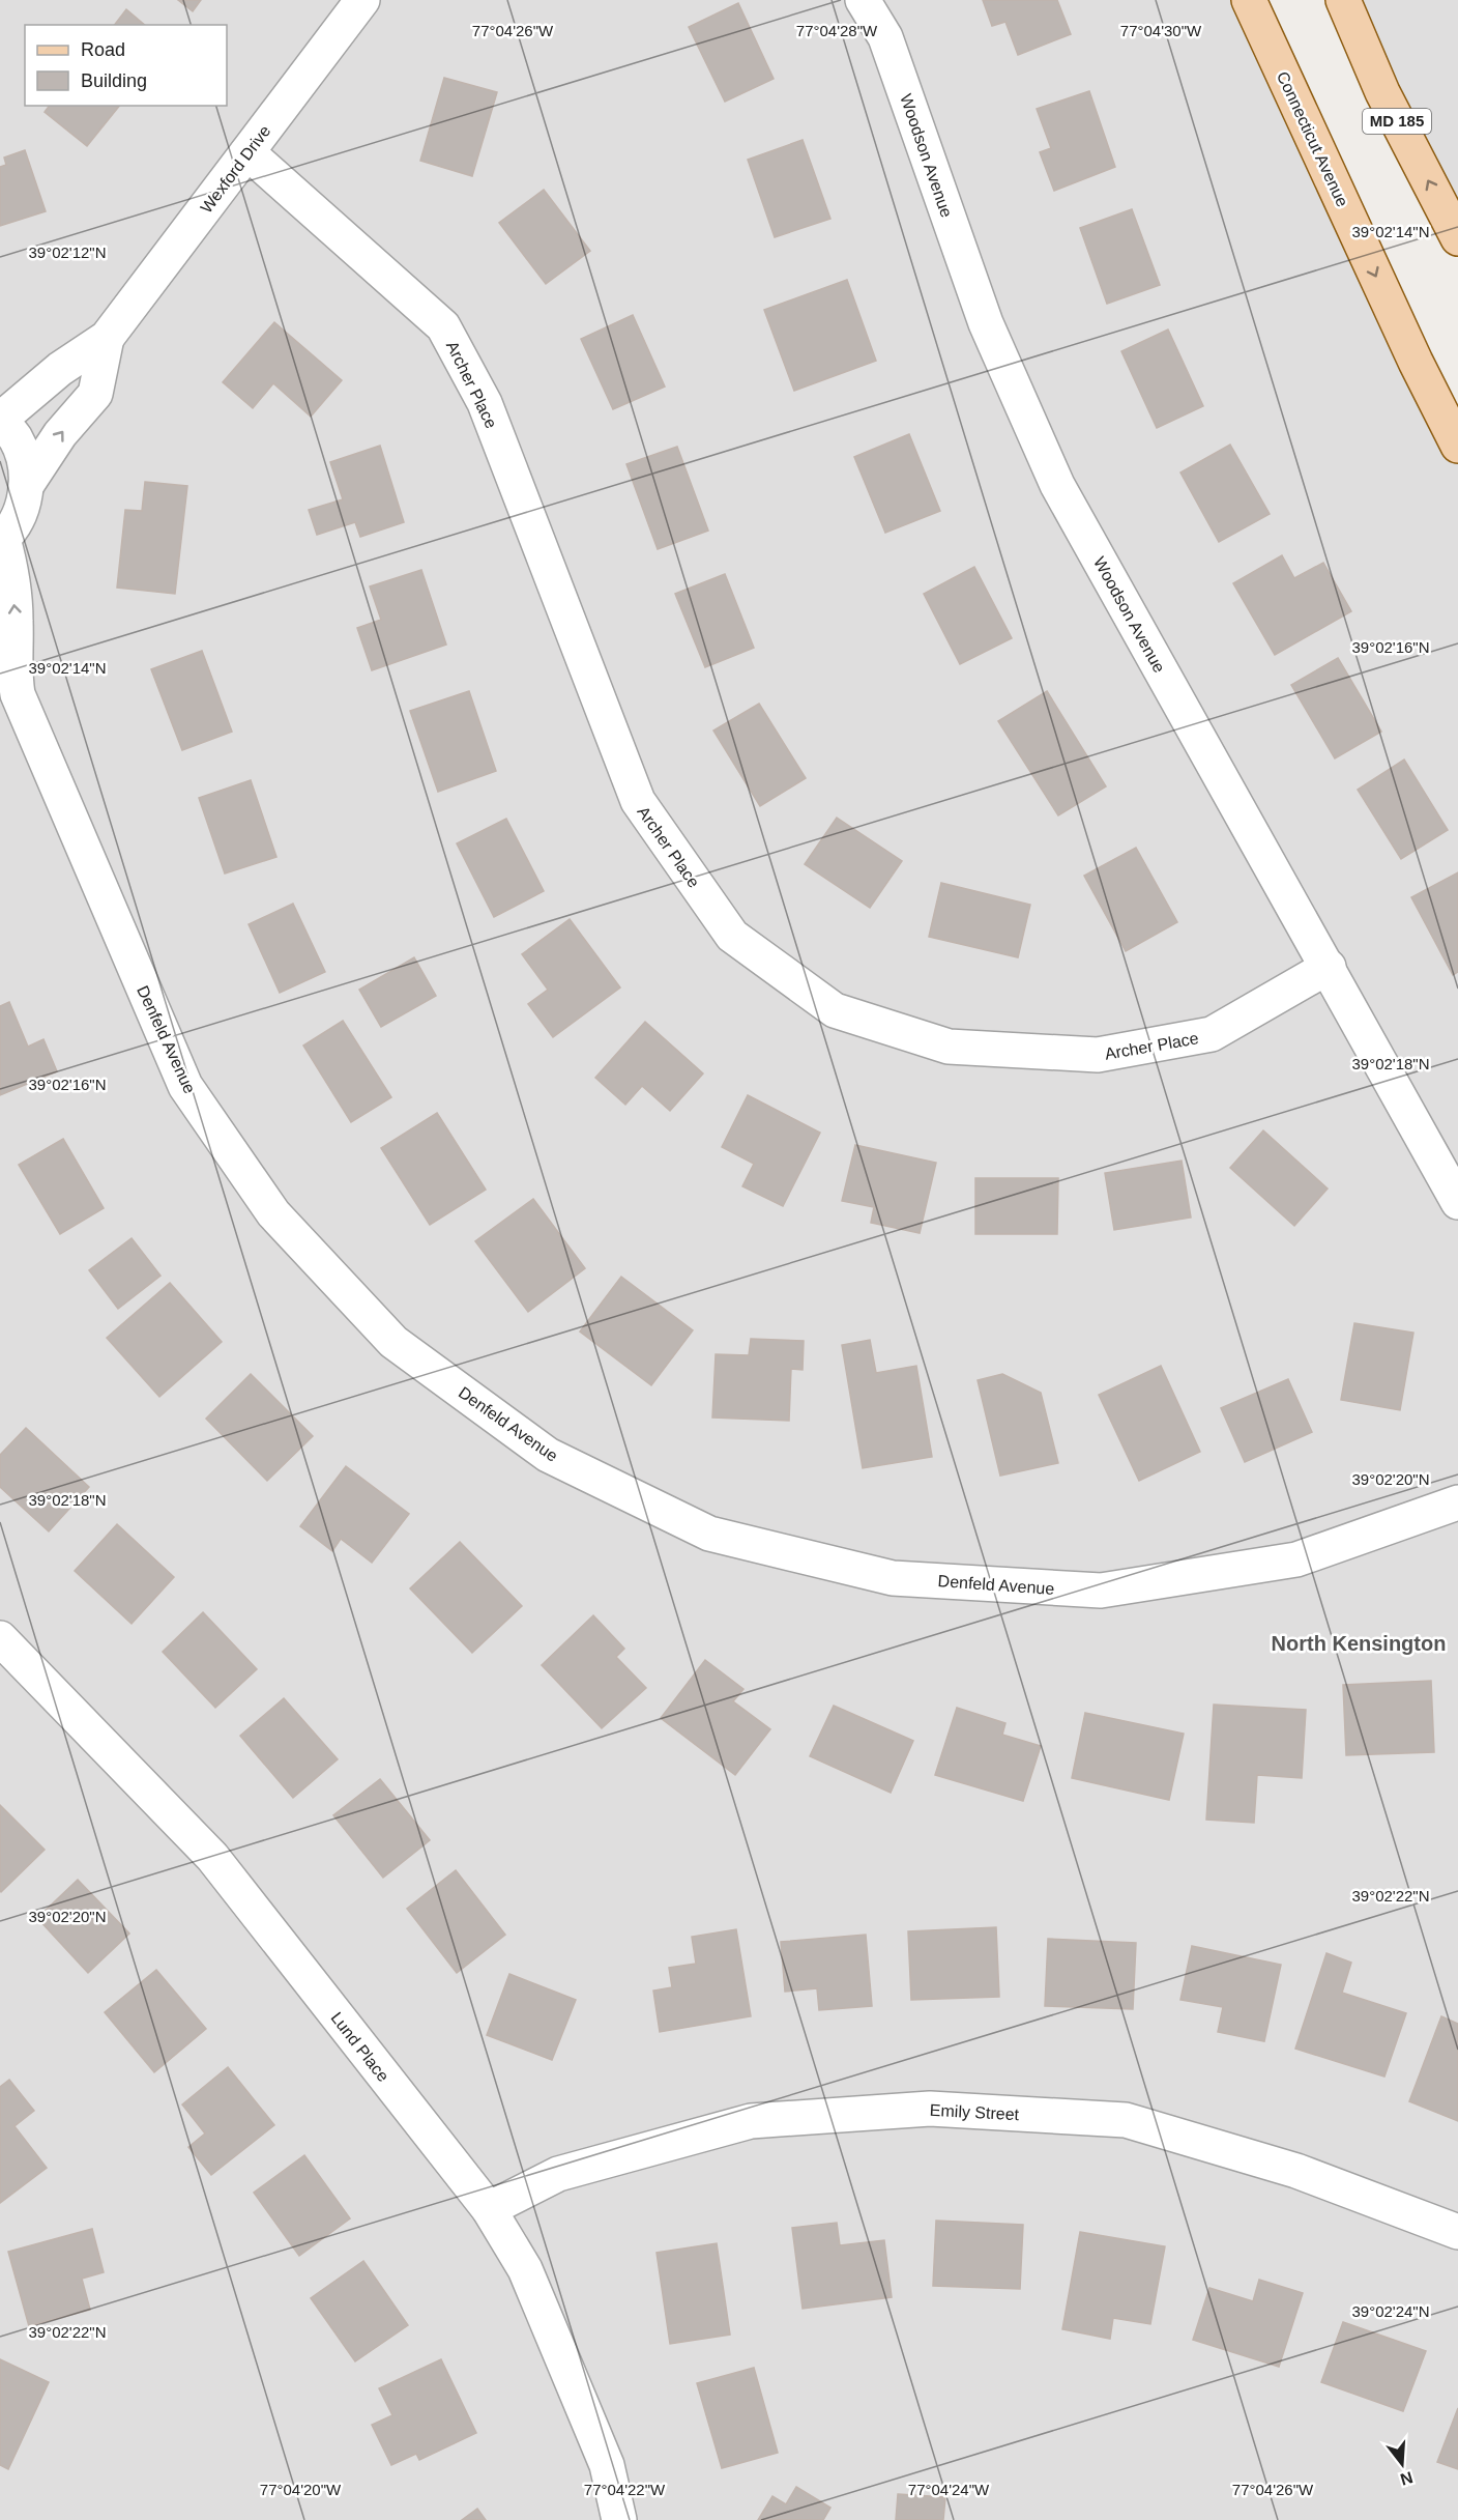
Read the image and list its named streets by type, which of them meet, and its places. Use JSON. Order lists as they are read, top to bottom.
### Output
{
  "streets": {
    "main road": ["MD 185", "Connecticut Avenue"],
    "street": [
      "Woodson Avenue",
      "Wexford Drive",
      "Archer Place",
      "Denfeld Avenue",
      "Lund Place",
      "Emily Street"
    ]
  },
  "crossings": [
    ["Woodson Avenue", "Archer Place"],
    ["Wexford Drive", "Archer Place"],
    ["Lund Place", "Emily Street"]
  ],
  "districts": ["North Kensington"],
  "legend": ["Road", "Building"],
  "north": "bottom",
  "coordinates": [
    "77°04'26\"W",
    "77°04'28\"W",
    "77°04'30\"W",
    "39°02'14\"N",
    "39°02'12\"N",
    "39°02'16\"N",
    "39°02'18\"N",
    "39°02'20\"N",
    "39°02'22\"N",
    "39°02'24\"N",
    "77°04'20\"W",
    "77°04'22\"W",
    "77°04'24\"W"
  ]
}
